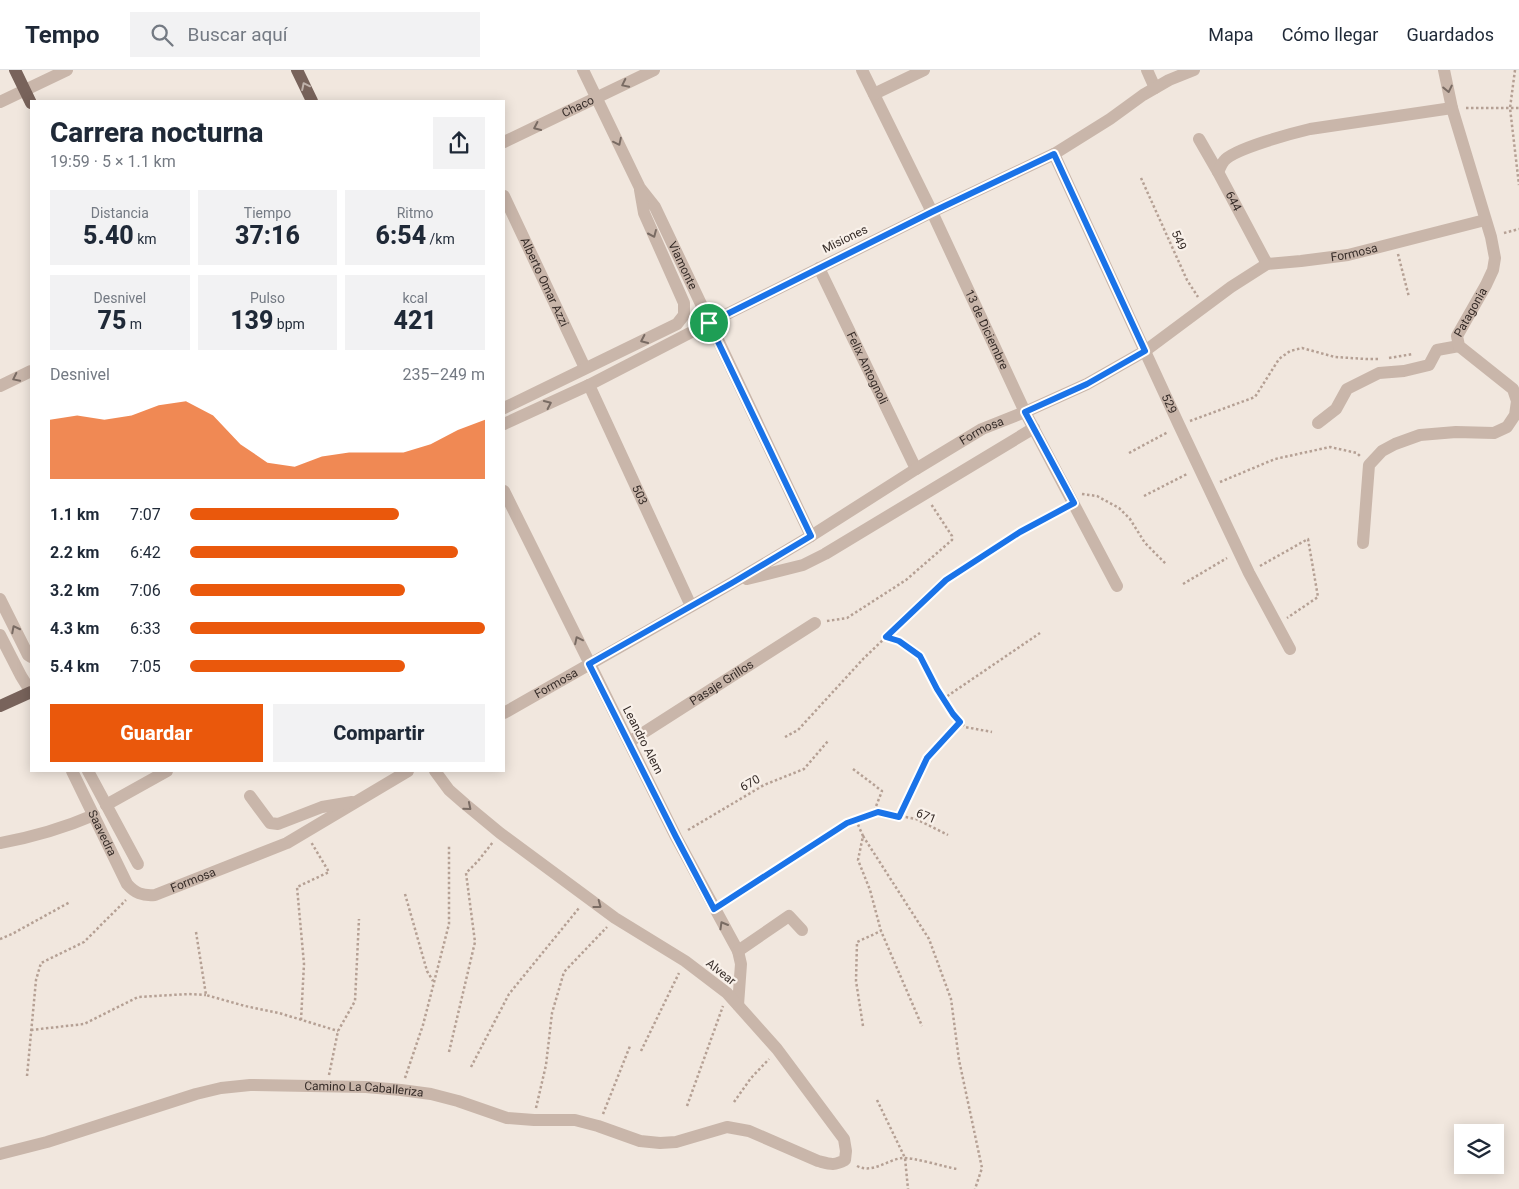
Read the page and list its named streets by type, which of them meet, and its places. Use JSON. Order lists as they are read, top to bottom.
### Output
{
  "streets": {
    "street": [
      "Chaco",
      "644",
      "Misiones",
      "Formosa",
      "Viamonte",
      "Alberto Omar Azzi",
      "Patagonia",
      "13 de Diciembre",
      "Felix Antognoli",
      "529",
      "503",
      "Pasaje Grillos",
      "Leandro Alem",
      "Saavedra",
      "Alvear",
      "Camino La Caballeriza"
    ],
    "path": ["549", "670", "671"]
  },
  "crossings": [
    ["Chaco", "Viamonte"],
    ["644", "Formosa"],
    ["Misiones", "Viamonte"],
    ["Misiones", "13 de Diciembre"],
    ["Misiones", "Felix Antognoli"],
    ["Misiones", "529"],
    ["Misiones", "503"],
    ["549", "Formosa"],
    ["Formosa", "Viamonte"],
    ["Formosa", "Patagonia"],
    ["Formosa", "13 de Diciembre"],
    ["Formosa", "Felix Antognoli"],
    ["Formosa", "529"],
    ["Formosa", "503"],
    ["Formosa", "Leandro Alem"],
    ["Formosa", "Saavedra"],
    ["Viamonte", "Alberto Omar Azzi"],
    ["Pasaje Grillos", "Leandro Alem"],
    ["Leandro Alem", "670"],
    ["Leandro Alem", "671"],
    ["Leandro Alem", "Alvear"],
    ["Alvear", "Camino La Caballeriza"]
  ],
  "one_way": ["Chaco", "Leandro Alem"],
  "page": {
    "header": "Tempo",
    "search": "Buscar aquí",
    "nav": ["Mapa", "Cómo llegar", "Guardados"],
    "heading": ["Carrera nocturna", "19:59 · 5 × 1.1 km"],
    "stats": [
      ["Distancia", "5.40 km"],
      ["Tiempo", "37:16"],
      ["Ritmo", "6:54 /km"],
      ["Desnivel", "75 m"],
      ["Pulso", "139 bpm"],
      ["kcal", "421"]
    ],
    "chart": ["Desnivel", "235–249 m"],
    "list": [
      {
        "name": "1.1 km",
        "note": "7:07"
      },
      {
        "name": "2.2 km",
        "note": "6:42"
      },
      {
        "name": "3.2 km",
        "note": "7:06"
      },
      {
        "name": "4.3 km",
        "note": "6:33"
      },
      {
        "name": "5.4 km",
        "note": "7:05"
      }
    ],
    "buttons": ["Guardar", "Compartir"]
  }
}
